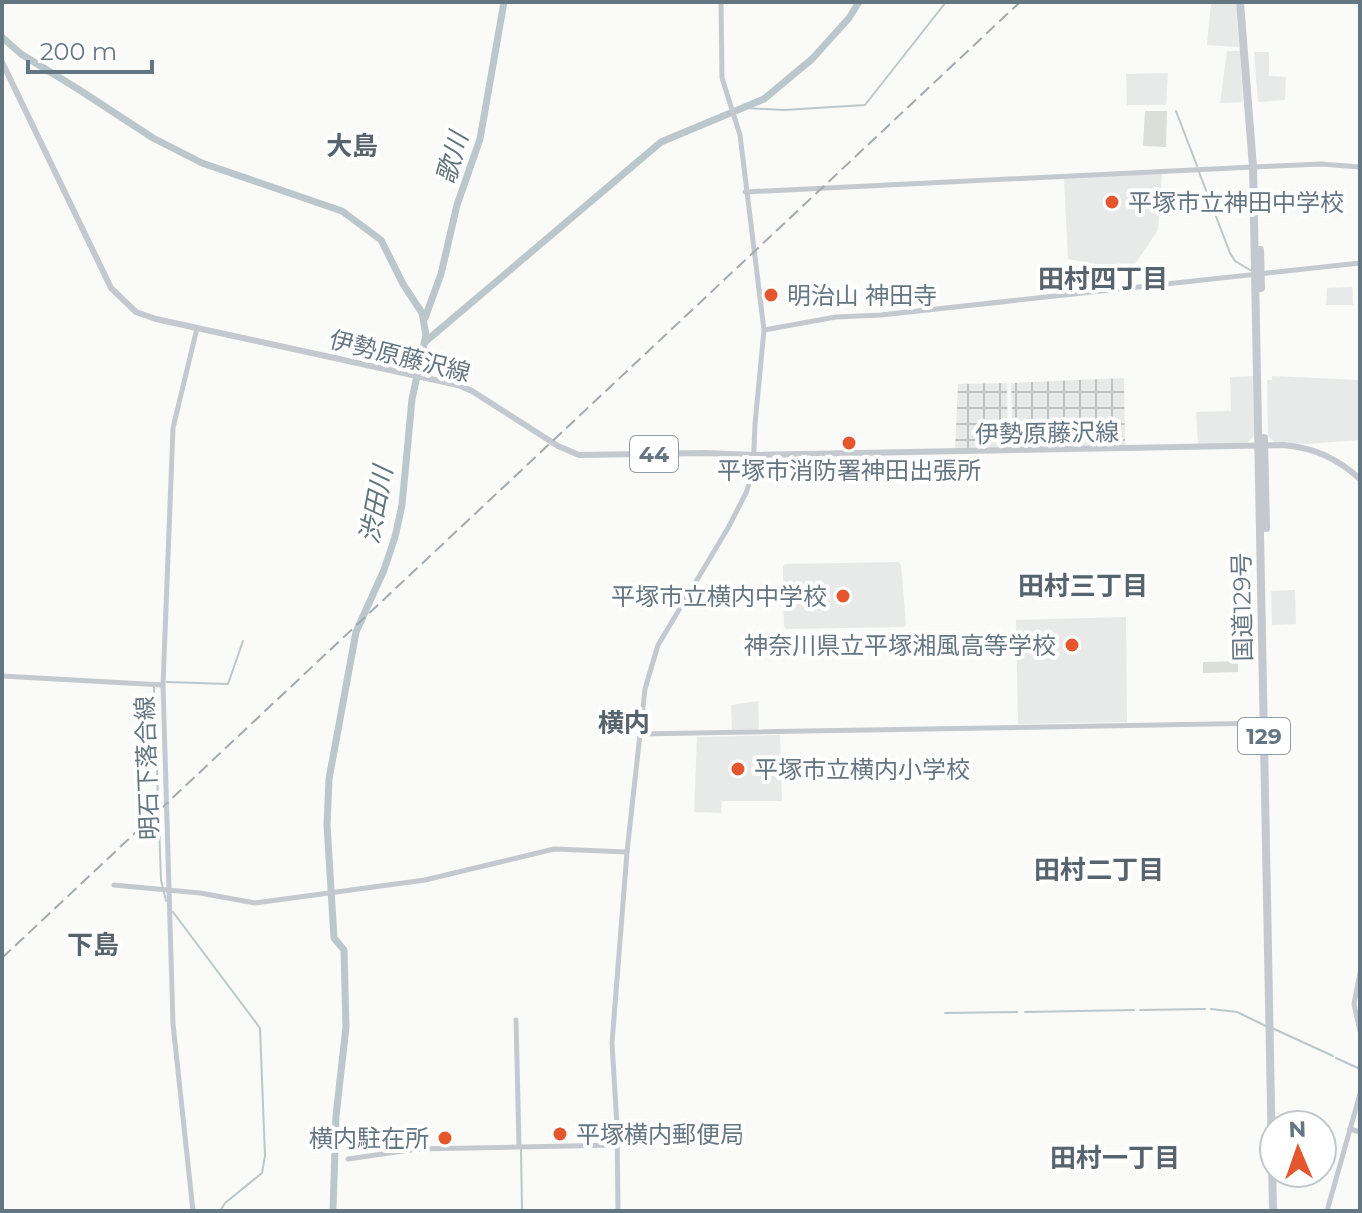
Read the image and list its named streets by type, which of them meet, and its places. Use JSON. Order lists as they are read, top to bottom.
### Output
{
  "streets": {
    "highway": ["国道129号", "129"],
    "main road": ["伊勢原藤沢線", "44"],
    "street": ["明石下落合線"]
  },
  "crossings": [
    ["伊勢原藤沢線", "国道129号"],
    ["伊勢原藤沢線", "明石下落合線"]
  ],
  "districts": [
    "大島",
    "田村四丁目",
    "田村三丁目",
    "横内",
    "田村二丁目",
    "下島",
    "田村一丁目"
  ],
  "water": ["歌川", "渋田川"],
  "places": [
    "平塚市立神田中学校",
    "明治山 神田寺",
    "平塚市消防署神田出張所",
    "平塚市立横内中学校",
    "神奈川県立平塚湘風高等学校",
    "平塚市立横内小学校",
    "平塚横内郵便局",
    "横内駐在所"
  ],
  "scale_bar": "200 m",
  "north": "top"
}
